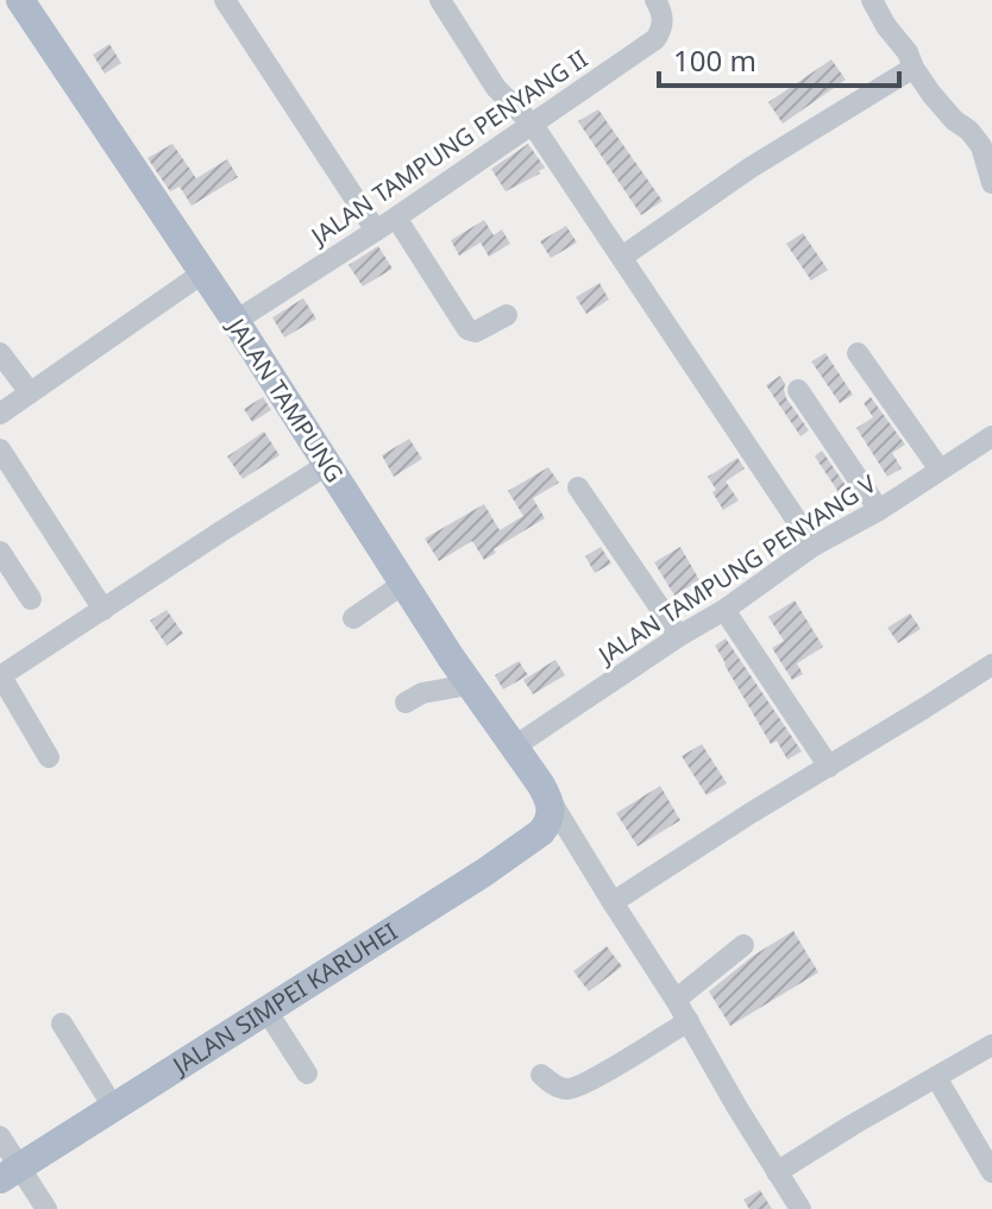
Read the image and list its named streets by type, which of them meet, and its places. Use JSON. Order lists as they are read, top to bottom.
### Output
{
  "streets": {
    "main road": ["JALAN TAMPUNG", "JALAN SIMPEI KARUHEI"],
    "street": ["JALAN TAMPUNG PENYANG II", "JALAN TAMPUNG PENYANG V"]
  },
  "crossings": [
    ["JALAN TAMPUNG PENYANG II", "JALAN TAMPUNG"],
    ["JALAN TAMPUNG", "JALAN TAMPUNG PENYANG V"],
    ["JALAN TAMPUNG", "JALAN SIMPEI KARUHEI"]
  ],
  "scale_bar": "100 m"
}
